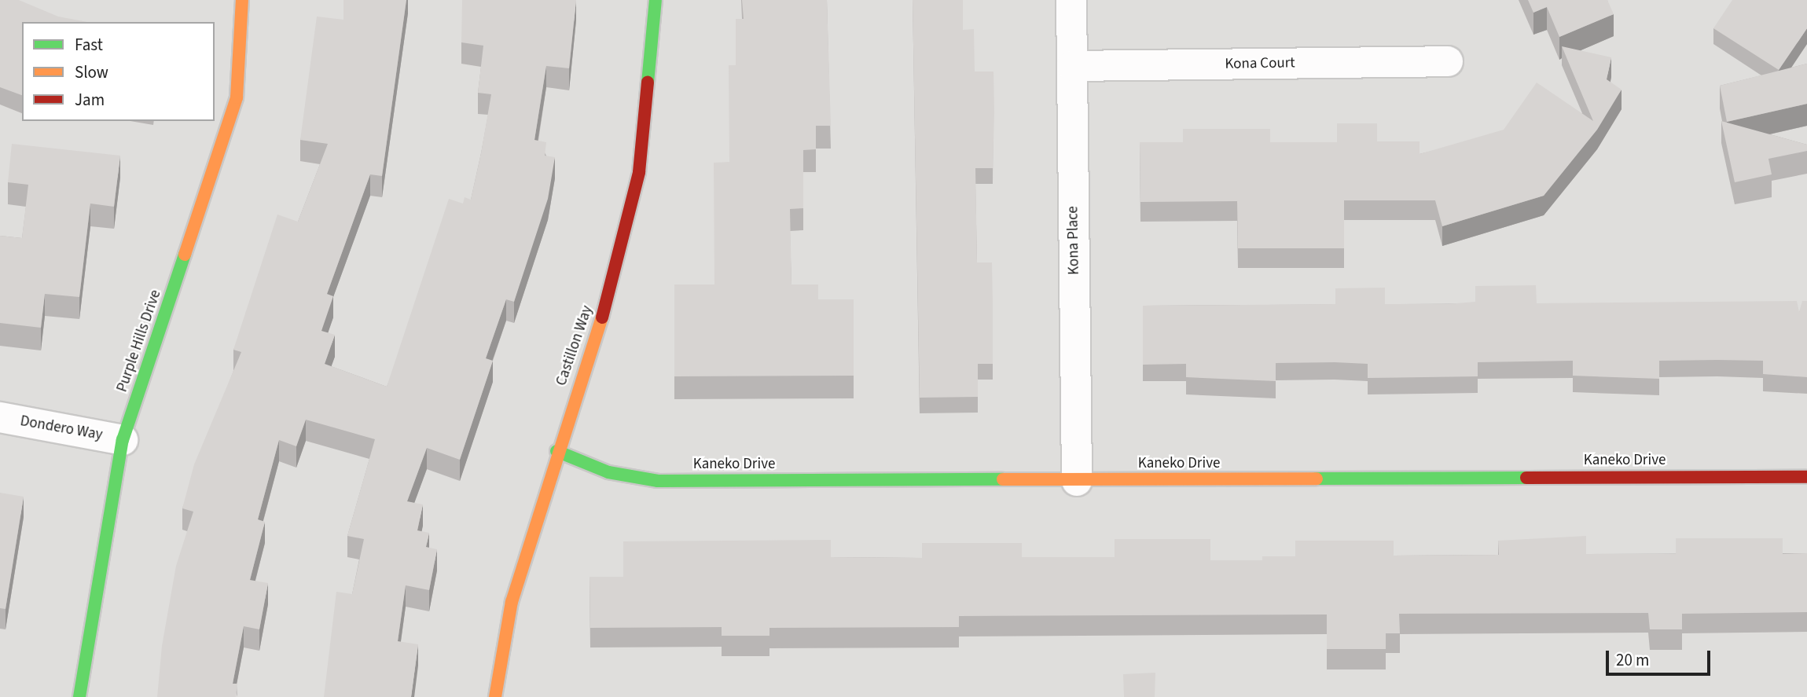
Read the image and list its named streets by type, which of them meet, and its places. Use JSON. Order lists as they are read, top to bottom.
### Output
{
  "streets": {
    "street": [
      "Kona Court",
      "Kona Place",
      "Purple Hills Drive",
      "Castillon Way",
      "Dondero Way",
      "Kaneko Drive"
    ]
  },
  "crossings": [
    ["Kona Court", "Kona Place"],
    ["Kona Place", "Kaneko Drive"],
    ["Purple Hills Drive", "Dondero Way"],
    ["Castillon Way", "Kaneko Drive"]
  ],
  "legend": ["Fast", "Slow", "Jam"],
  "scale_bar": "20 m"
}
